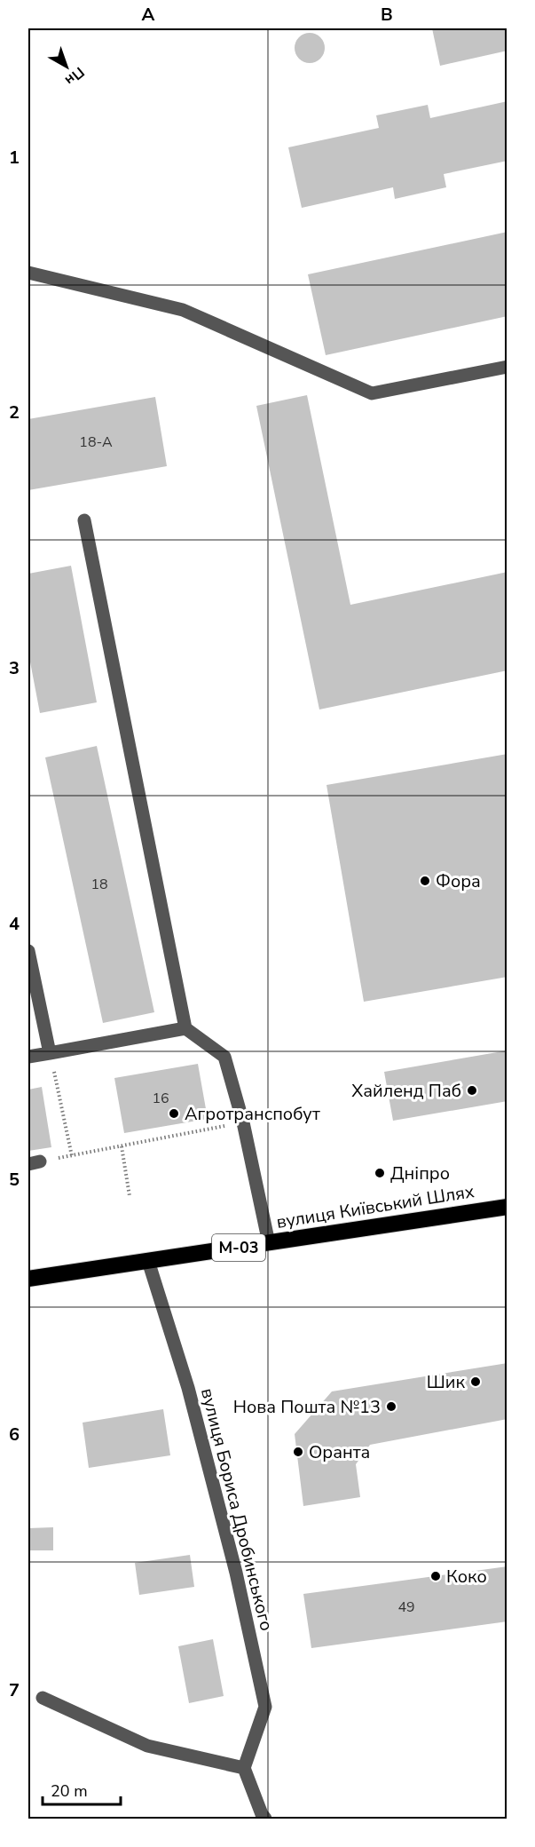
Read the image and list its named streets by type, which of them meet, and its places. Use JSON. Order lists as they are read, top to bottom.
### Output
{
  "streets": {
    "highway": ["вулиця Київський Шлях", "М-03"],
    "street": ["вулиця Бориса Дробинського"]
  },
  "crossings": [
    ["вулиця Київський Шлях", "вулиця Бориса Дробинського"]
  ],
  "places": [
    "Фора",
    "Хайленд Паб",
    "Агротранспобут",
    "Дніпро",
    "Шик",
    "Нова Пошта №13",
    "Оранта",
    "Коко"
  ],
  "house_numbers": [
    "18-А",
    "18",
    "16",
    "49"
  ],
  "scale_bar": "20 m",
  "north": "bottom right",
  "grid": {
    "columns": ["A", "B"],
    "rows": [
      "1",
      "2",
      "3",
      "4",
      "5",
      "6",
      "7"
    ]
  }
}
